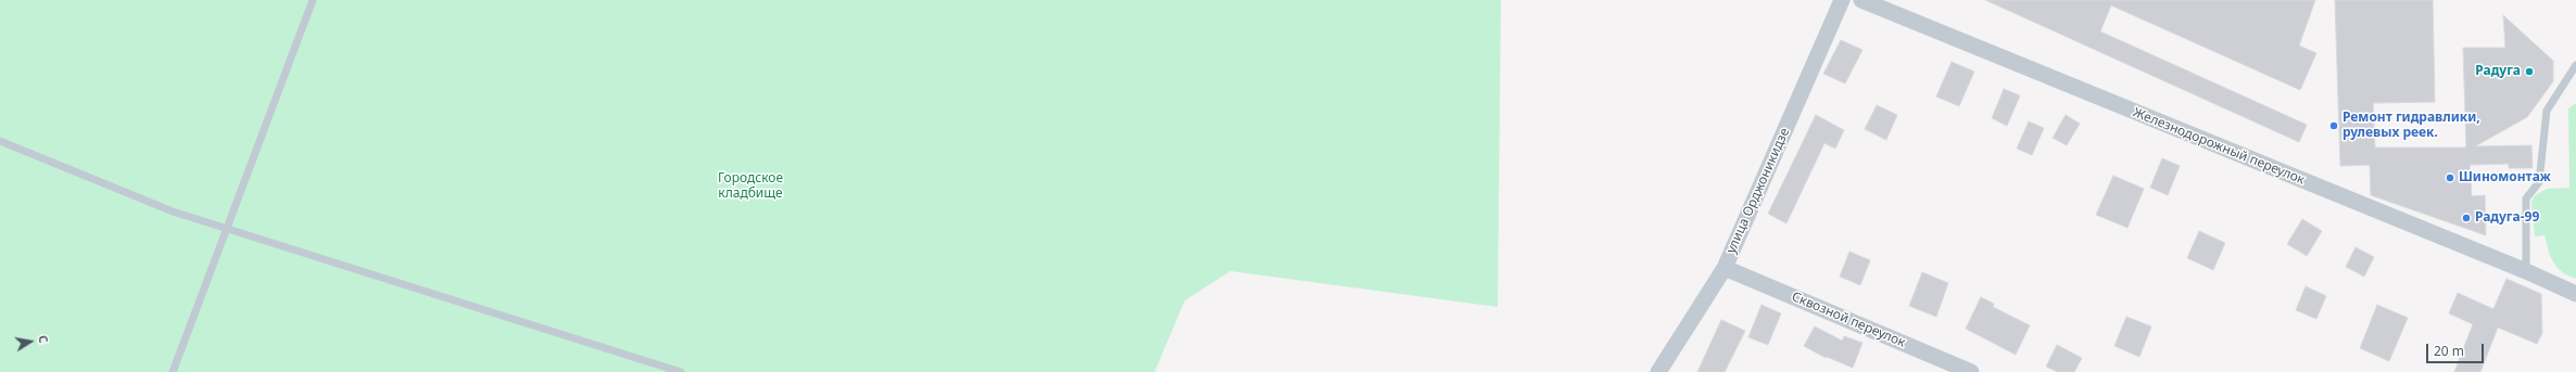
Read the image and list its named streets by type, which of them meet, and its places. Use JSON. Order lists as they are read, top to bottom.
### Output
{
  "streets": {
    "street": ["Железнодорожный переулок", "улица Орджоникидзе", "Сквозной переулок"]
  },
  "crossings": [
    ["улица Орджоникидзе", "Сквозной переулок"]
  ],
  "parks": ["Городское кладбище"],
  "places": [
    "Радуга",
    "Ремонт гидравлики, рулевых реек.",
    "Шиномонтаж",
    "Радуга-99"
  ],
  "scale_bar": "20 m",
  "north": "right"
}
